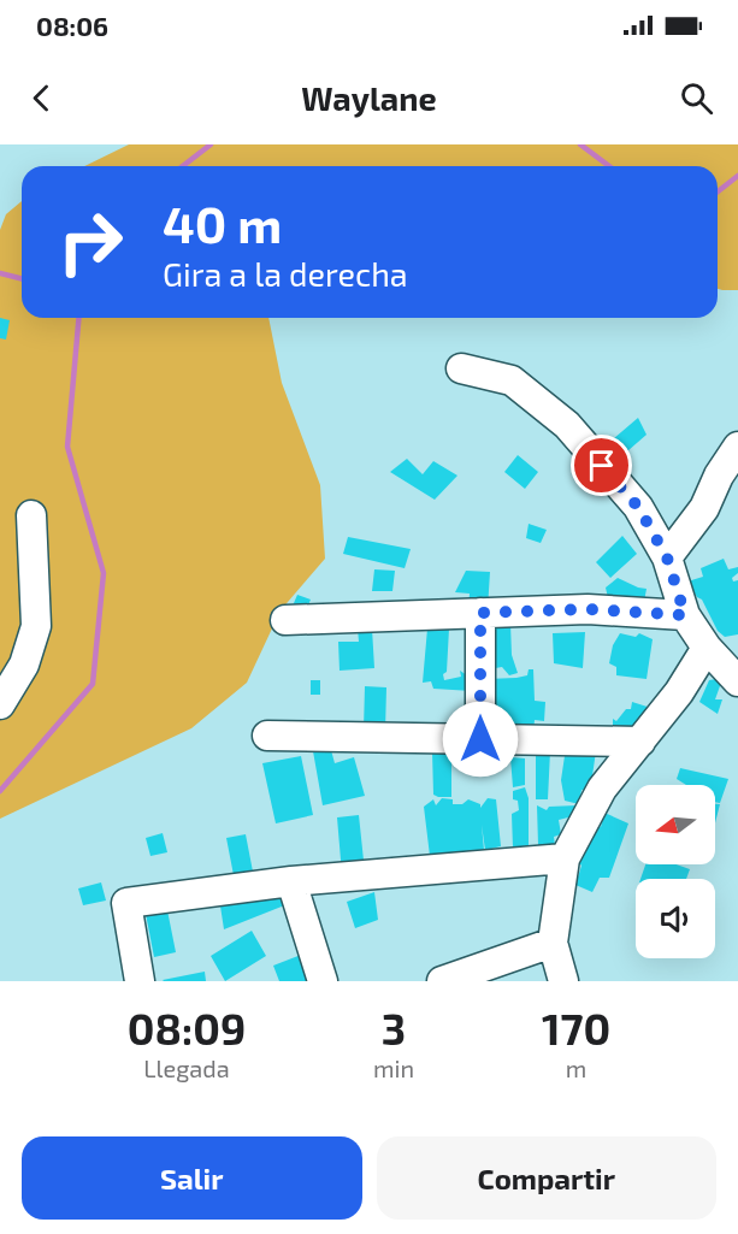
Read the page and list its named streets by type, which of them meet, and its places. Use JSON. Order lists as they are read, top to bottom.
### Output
{
  "north": "left",
  "page": {
    "status": "08:06",
    "header": "Waylane",
    "turn": ["40 m", "Gira a la derecha"],
    "eta": [
      "08:09",
      "Llegada",
      "3",
      "min",
      "170",
      "m"
    ],
    "buttons": ["Salir", "Compartir"]
  }
}
